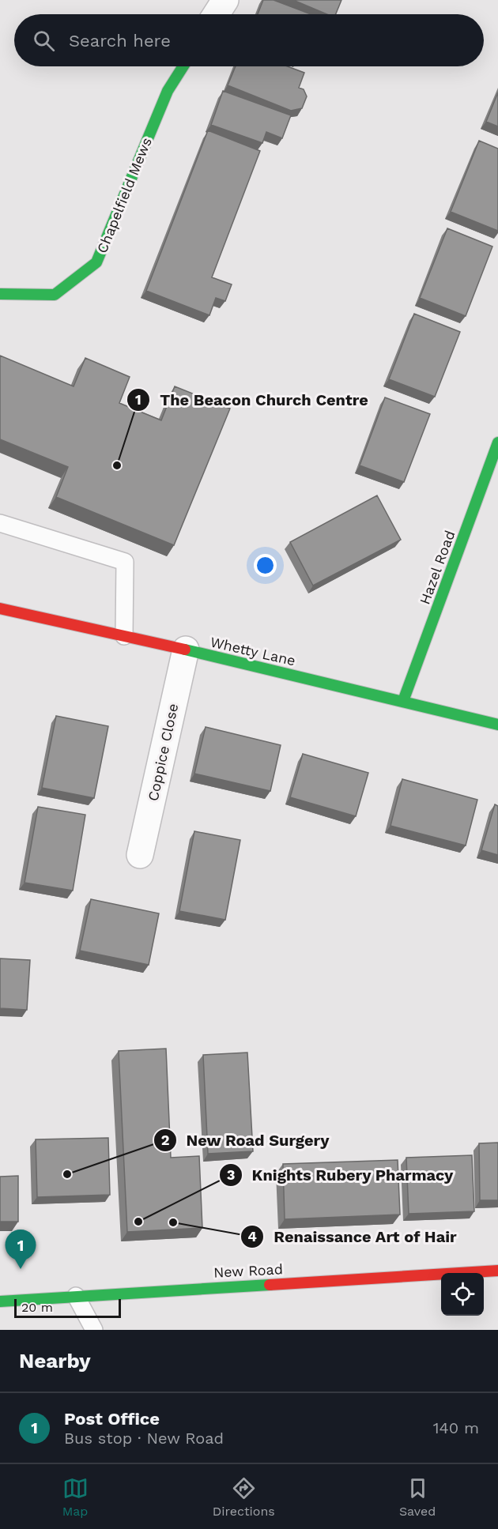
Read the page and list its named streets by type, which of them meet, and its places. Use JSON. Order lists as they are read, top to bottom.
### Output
{
  "streets": {
    "street": [
      "Chapelfield Mews",
      "Hazel Road",
      "Whetty Lane",
      "Coppice Close",
      "New Road"
    ]
  },
  "crossings": [
    ["Hazel Road", "Whetty Lane"],
    ["Whetty Lane", "Coppice Close"]
  ],
  "places": [
    "The Beacon Church Centre",
    "New Road Surgery",
    "Knights Rubery Pharmacy",
    "Renaissance Art of Hair"
  ],
  "scale_bar": "20 m",
  "page": {
    "search": "Search here",
    "pins": "1",
    "scale": "20 m",
    "heading": "Nearby",
    "list": [
      {
        "mark": "1",
        "name": "Post Office",
        "note": "Bus stop · New Road",
        "value": "140 m"
      }
    ],
    "nav": ["Map", "Directions", "Saved"]
  }
}
